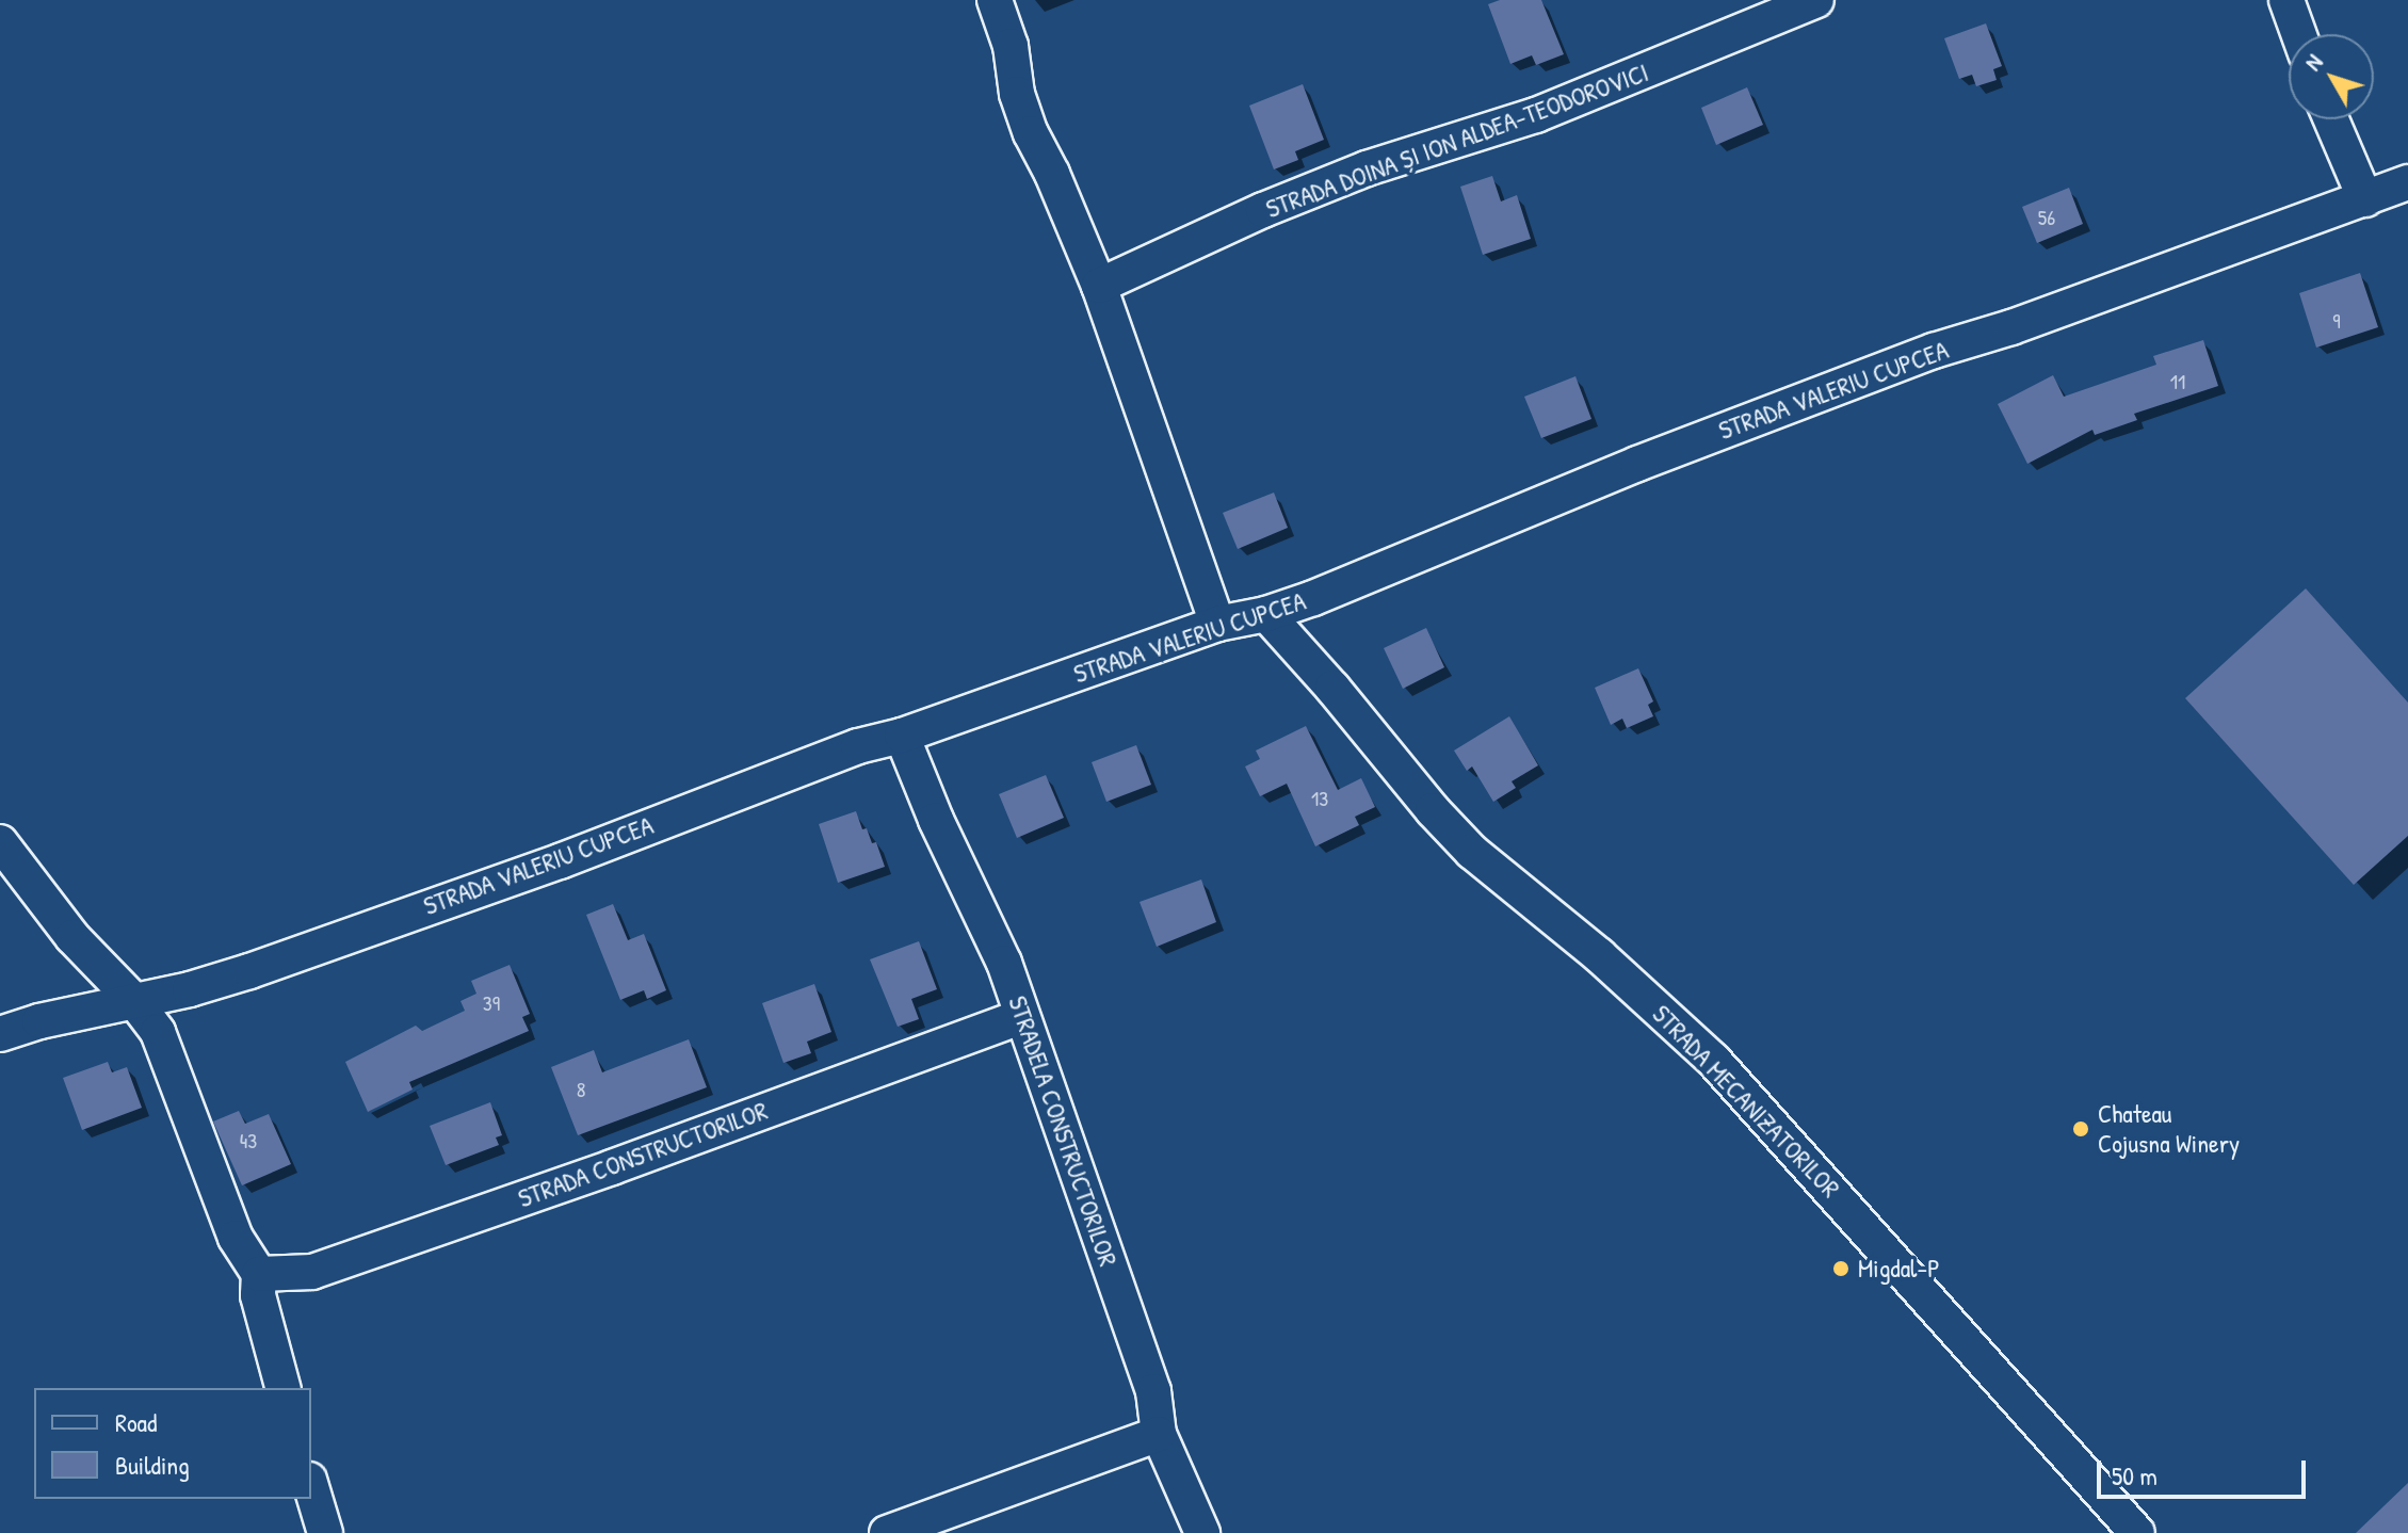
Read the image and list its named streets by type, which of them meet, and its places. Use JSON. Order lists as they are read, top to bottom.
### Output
{
  "streets": {
    "street": [
      "STRADA DOINA ȘI ION ALDEA-TEODOROVICI",
      "STRADA VALERIU CUPCEA",
      "STRADA MECANIZATORILOR",
      "STRADELA CONSTRUCTORILOR",
      "STRADA CONSTRUCTORILOR"
    ]
  },
  "crossings": [
    ["STRADA VALERIU CUPCEA", "STRADA MECANIZATORILOR"],
    ["STRADA VALERIU CUPCEA", "STRADELA CONSTRUCTORILOR"],
    ["STRADELA CONSTRUCTORILOR", "STRADA CONSTRUCTORILOR"]
  ],
  "places": ["Chateau Cojusna Winery", "Migdal-P"],
  "house_numbers": [
    "56",
    "9",
    "11",
    "13",
    "39",
    "8",
    "43"
  ],
  "legend": ["Road", "Building"],
  "scale_bar": "50 m",
  "north": "top left"
}
